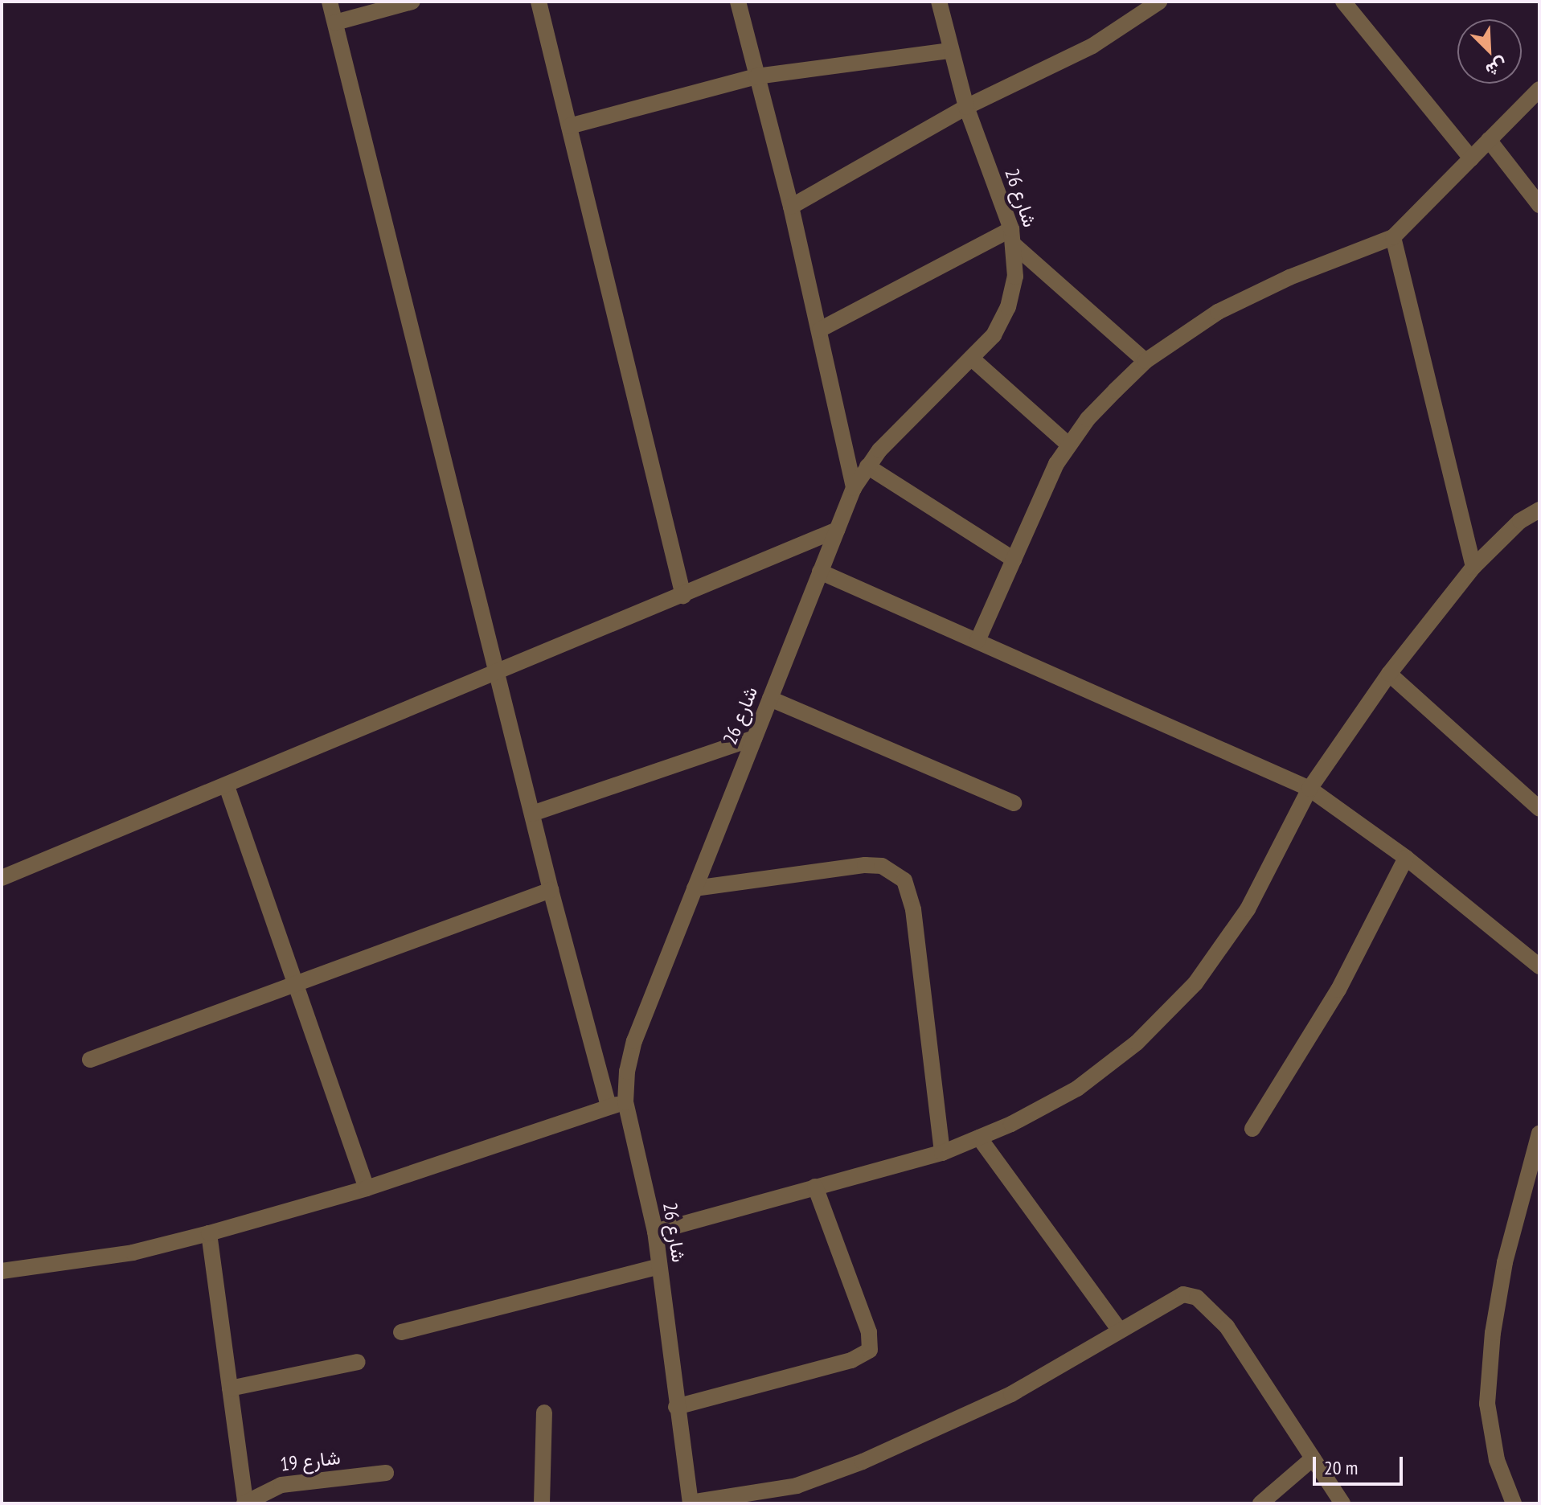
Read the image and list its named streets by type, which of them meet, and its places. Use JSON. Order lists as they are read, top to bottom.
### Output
{
  "streets": {
    "street": ["شارع 26", "شارع 19"]
  },
  "scale_bar": "20 m",
  "north": "bottom right"
}
